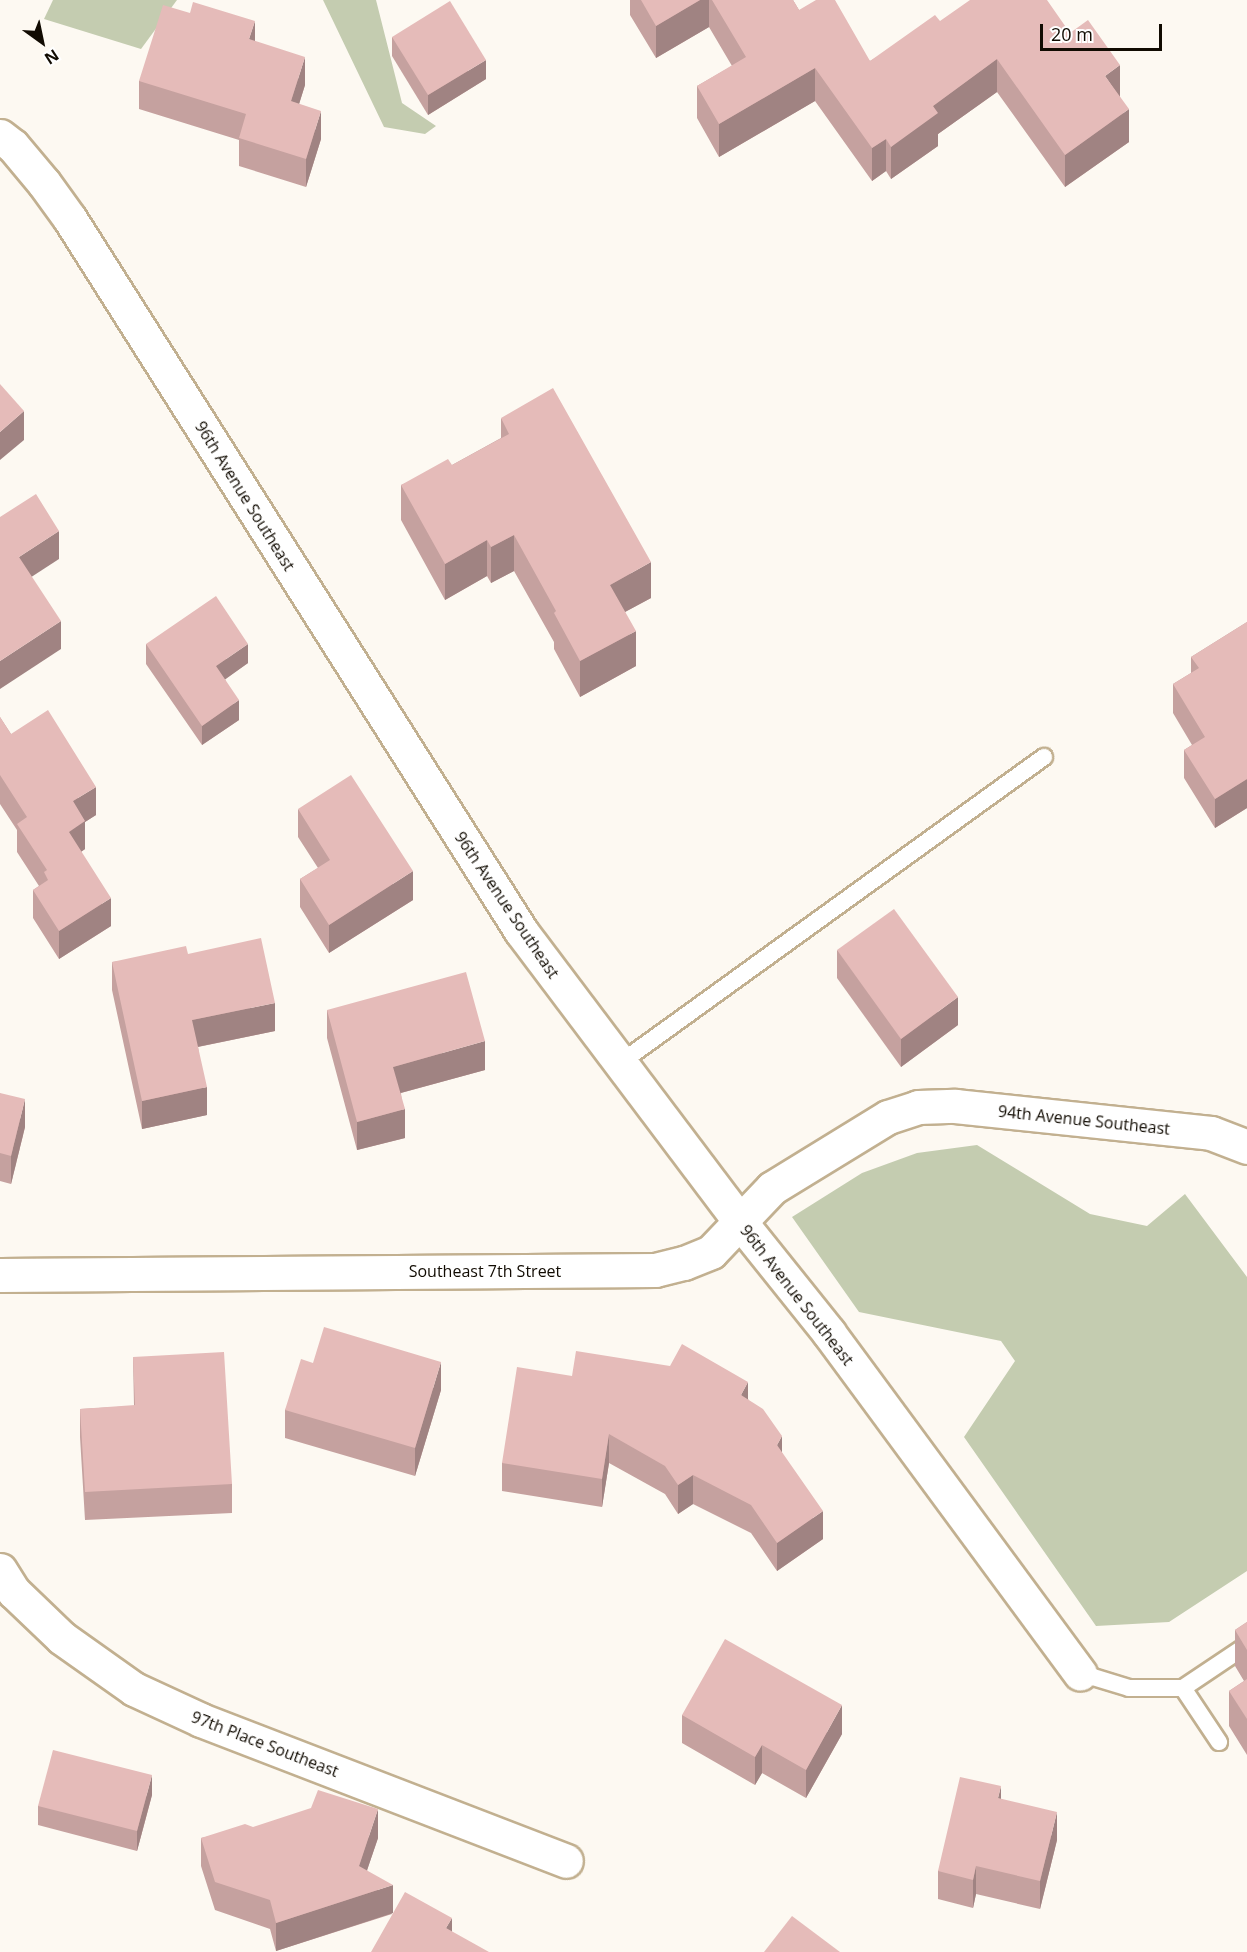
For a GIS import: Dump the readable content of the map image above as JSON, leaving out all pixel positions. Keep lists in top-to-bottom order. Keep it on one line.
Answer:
{"streets":{"street":["96th Avenue Southeast","94th Avenue Southeast","Southeast 7th Street","97th Place Southeast"]},"crossings":[["96th Avenue Southeast","Southeast 7th Street"],["94th Avenue Southeast","Southeast 7th Street"]],"scale_bar":"20 m","north":"bottom right"}
